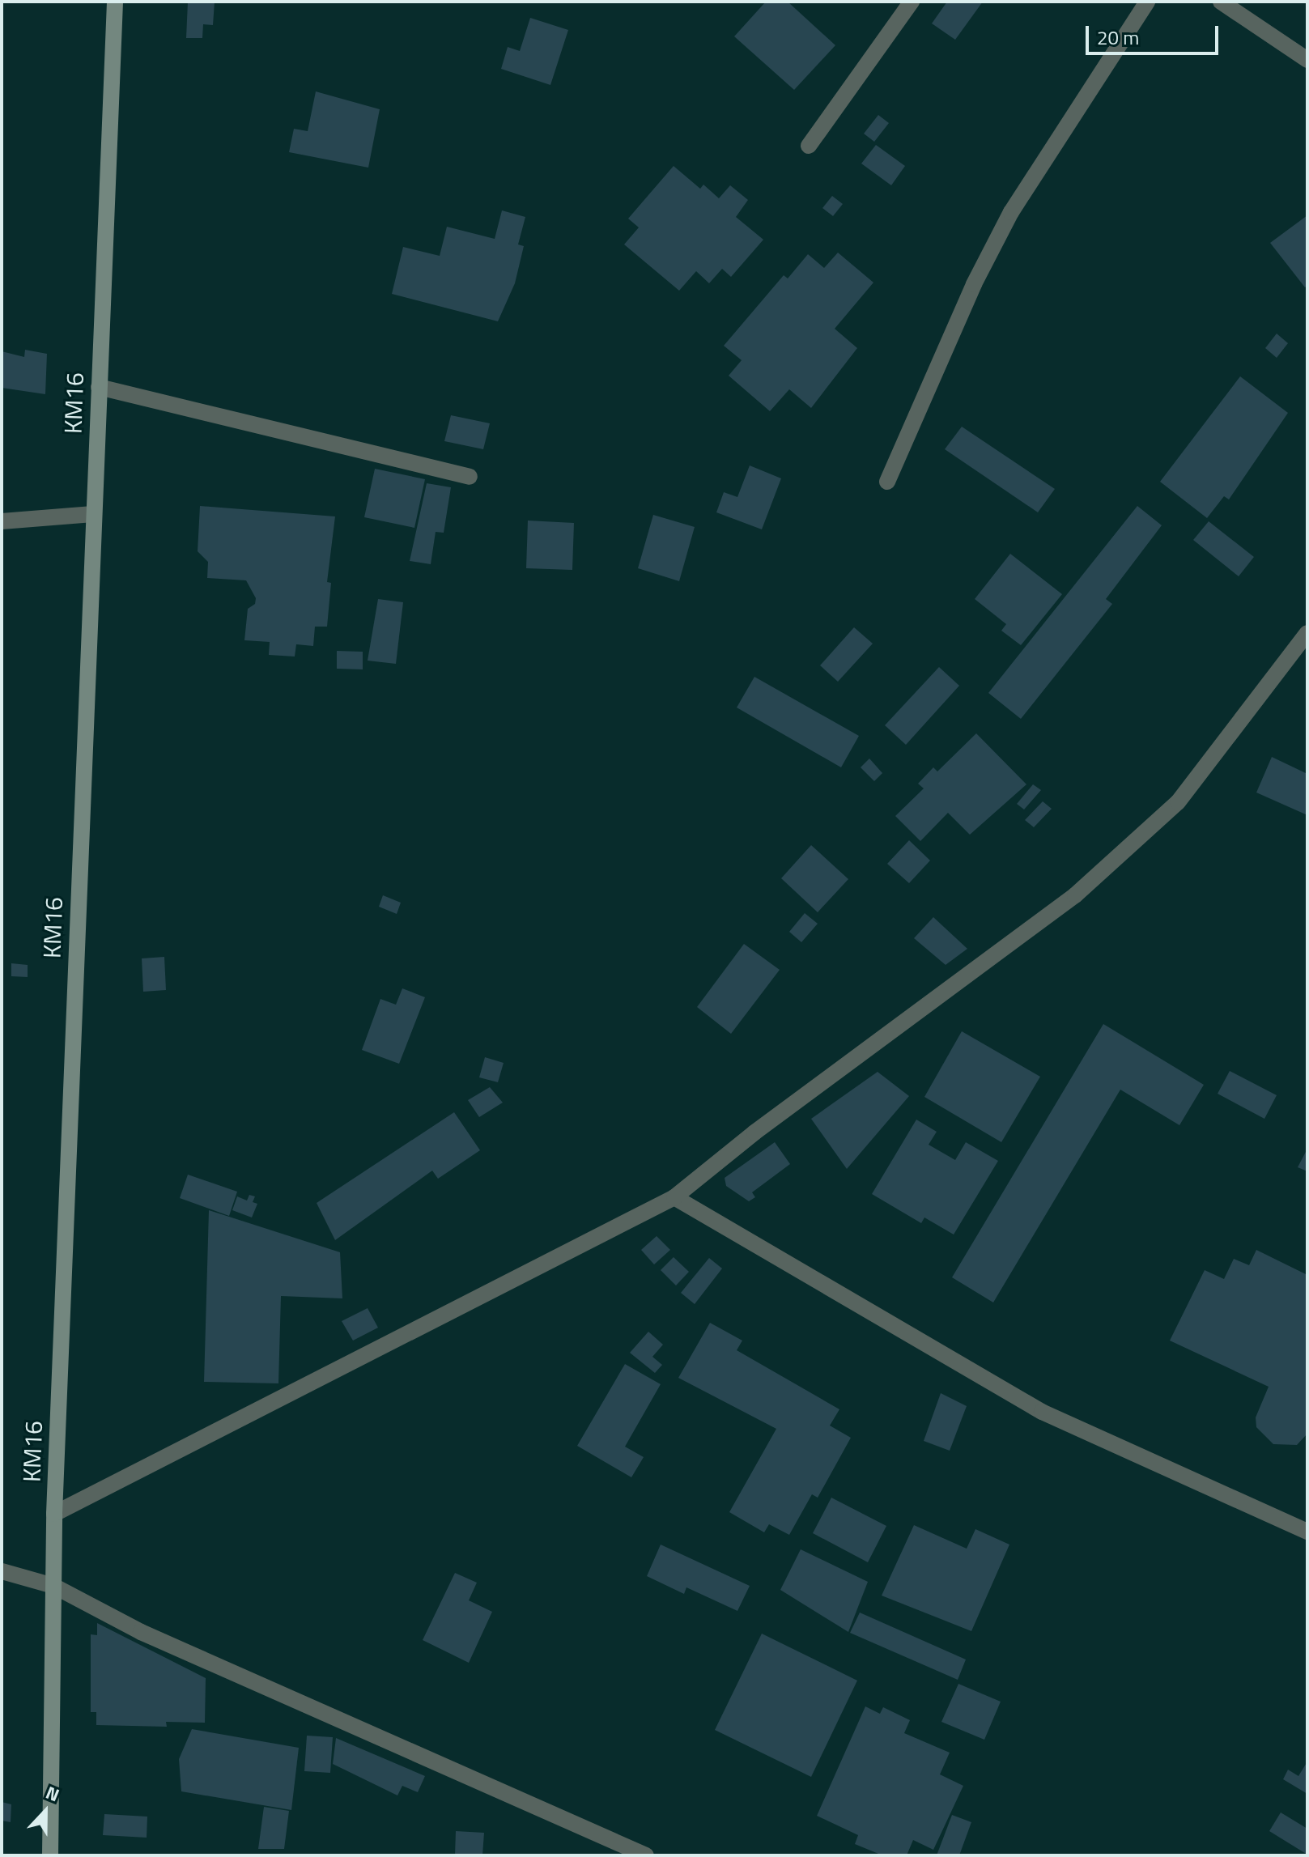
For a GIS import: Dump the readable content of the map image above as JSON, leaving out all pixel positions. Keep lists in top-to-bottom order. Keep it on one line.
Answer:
{"streets":{"street":["KM16"]},"scale_bar":"20 m","north":"top"}
